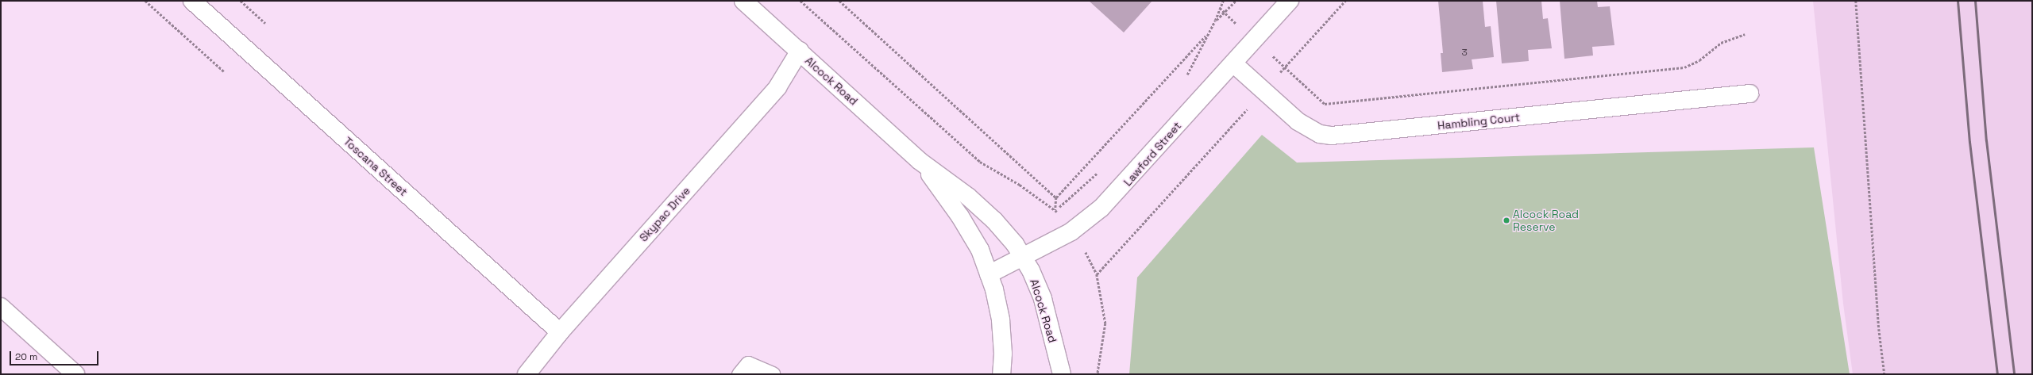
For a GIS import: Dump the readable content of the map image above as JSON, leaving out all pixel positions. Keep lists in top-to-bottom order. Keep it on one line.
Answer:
{"streets":{"street":["Alcock Road","Hambling Court","Lawford Street","Toscana Street","Skypac Drive"]},"crossings":[["Alcock Road","Lawford Street"],["Alcock Road","Skypac Drive"],["Hambling Court","Lawford Street"],["Toscana Street","Skypac Drive"]],"places":["Alcock Road Reserve"],"house_numbers":["3"],"scale_bar":"20 m"}
